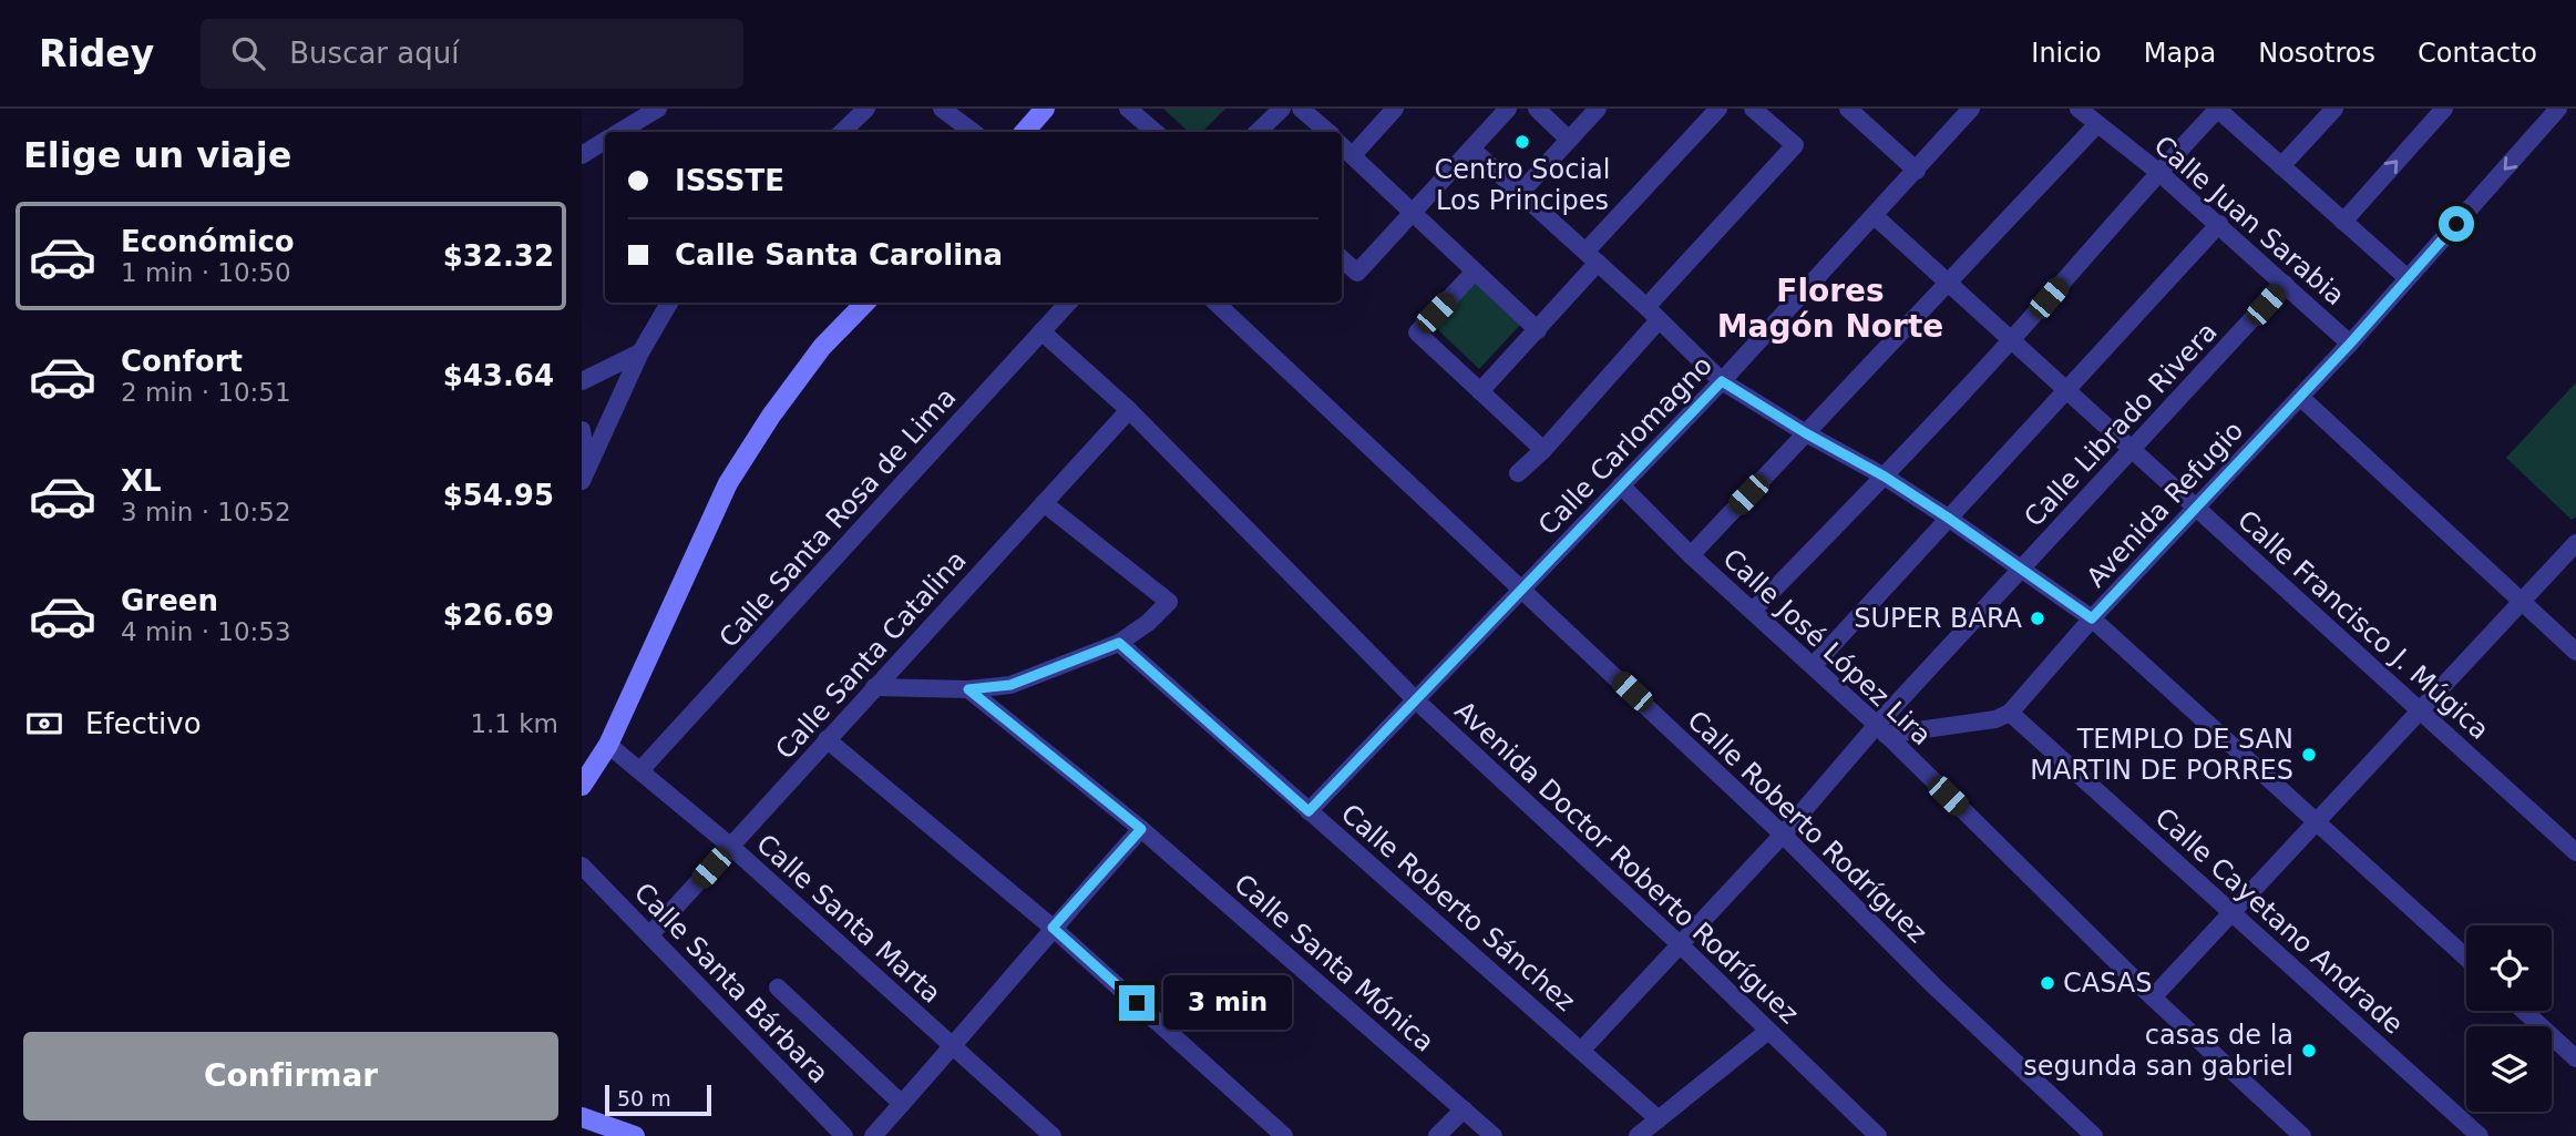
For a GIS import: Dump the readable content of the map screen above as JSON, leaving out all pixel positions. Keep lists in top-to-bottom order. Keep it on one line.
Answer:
{"streets":{"street":["Calle Juan Sarabia","Calle Librado Rivera","Calle Carlomagno","Avenida Refugio","Calle Santa Rosa de Lima","Calle Francisco J. Múgica","Calle José López Lira","Calle Santa Catalina","Calle Roberto Rodríguez","Avenida Doctor Roberto Rodríguez","Calle Roberto Sánchez","Calle Santa Marta","Calle Cayetano Andrade","Calle Santa Mónica","Calle Santa Bárbara"]},"crossings":[["Calle Juan Sarabia","Calle Librado Rivera"],["Calle Juan Sarabia","Avenida Refugio"],["Calle Librado Rivera","Calle Francisco J. Múgica"],["Calle Librado Rivera","Calle José López Lira"],["Calle Librado Rivera","Calle Roberto Rodríguez"],["Calle Librado Rivera","Avenida Doctor Roberto Rodríguez"],["Calle Librado Rivera","Calle Roberto Sánchez"],["Calle Carlomagno","Calle Francisco J. Múgica"],["Calle Carlomagno","Calle José López Lira"],["Calle Carlomagno","Calle Roberto Rodríguez"],["Calle Carlomagno","Avenida Doctor Roberto Rodríguez"],["Calle Carlomagno","Calle Roberto Sánchez"],["Avenida Refugio","Calle Francisco J. Múgica"],["Avenida Refugio","Calle Cayetano Andrade"],["Calle Santa Rosa de Lima","Avenida Doctor Roberto Rodríguez"],["Calle Santa Rosa de Lima","Calle Santa Marta"],["Calle Santa Catalina","Avenida Doctor Roberto Rodríguez"],["Calle Santa Catalina","Calle Santa Marta"],["Calle Santa Catalina","Calle Santa Bárbara"]],"districts":["Flores Magón Norte"],"places":["Centro Social Los Principes","SUPER BARA","TEMPLO DE SAN MARTIN DE PORRES","CASAS","casas de la segunda san gabriel"],"scale_bar":"50 m","page":{"header":"Ridey","search":"Buscar aquí","nav":["Inicio","Mapa","Nosotros","Contacto"],"heading":"Elige un viaje","banner":["ISSSTE","Calle Santa Carolina"],"list":[{"name":"Económico","note":"1 min · 10:50","value":"$32.32"},{"name":"Confort","note":"2 min · 10:51","value":"$43.64"},{"name":"XL","note":"3 min · 10:52","value":"$54.95"},{"name":"Green","note":"4 min · 10:53","value":"$26.69"}],"pay":["Efectivo","1.1 km"],"bubble":"3 min","buttons":"Confirmar","scale":"50 m"}}
